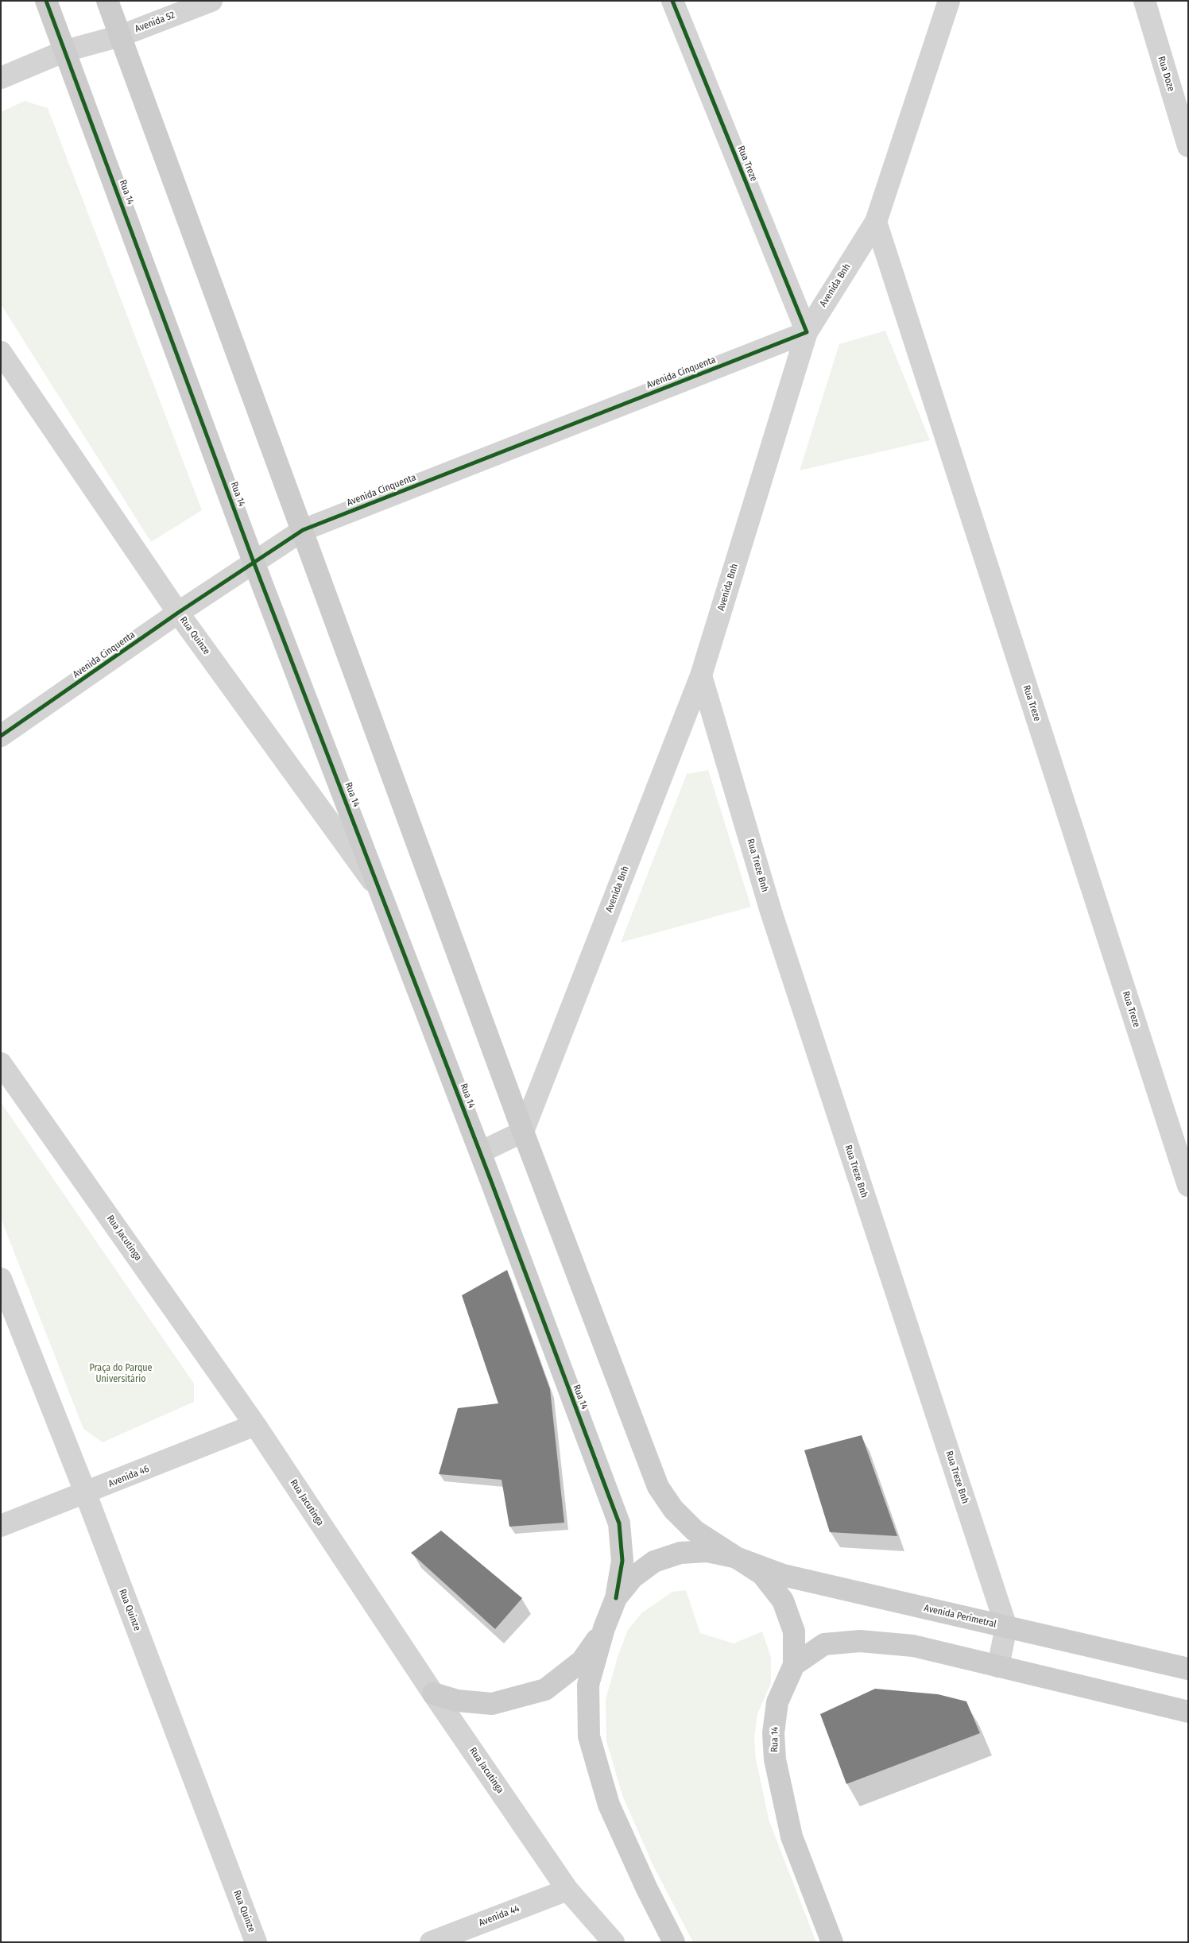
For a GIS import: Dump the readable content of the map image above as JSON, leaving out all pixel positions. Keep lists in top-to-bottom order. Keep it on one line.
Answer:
{"streets":{"street":["Avenida 52","Rua Doze","Rua Treze","Rua 14","Avenida Bnh","Avenida Cinquenta","Rua Quinze","Rua Treze Bnh","Rua Jacutinga","Avenida 46","Avenida Perimetral","Avenida 44"]},"crossings":[["Avenida 52","Rua 14"],["Rua Treze","Avenida Bnh"],["Rua Treze","Avenida Cinquenta"],["Rua 14","Avenida Bnh"],["Rua 14","Avenida Cinquenta"],["Rua 14","Rua Quinze"],["Rua 14","Avenida Perimetral"],["Avenida Bnh","Avenida Cinquenta"],["Avenida Bnh","Rua Treze Bnh"],["Avenida Cinquenta","Rua Quinze"],["Rua Quinze","Avenida 46"],["Rua Treze Bnh","Avenida Perimetral"],["Rua Jacutinga","Avenida 46"],["Rua Jacutinga","Avenida 44"]],"parks":["Praça do Parque Universitário"]}
